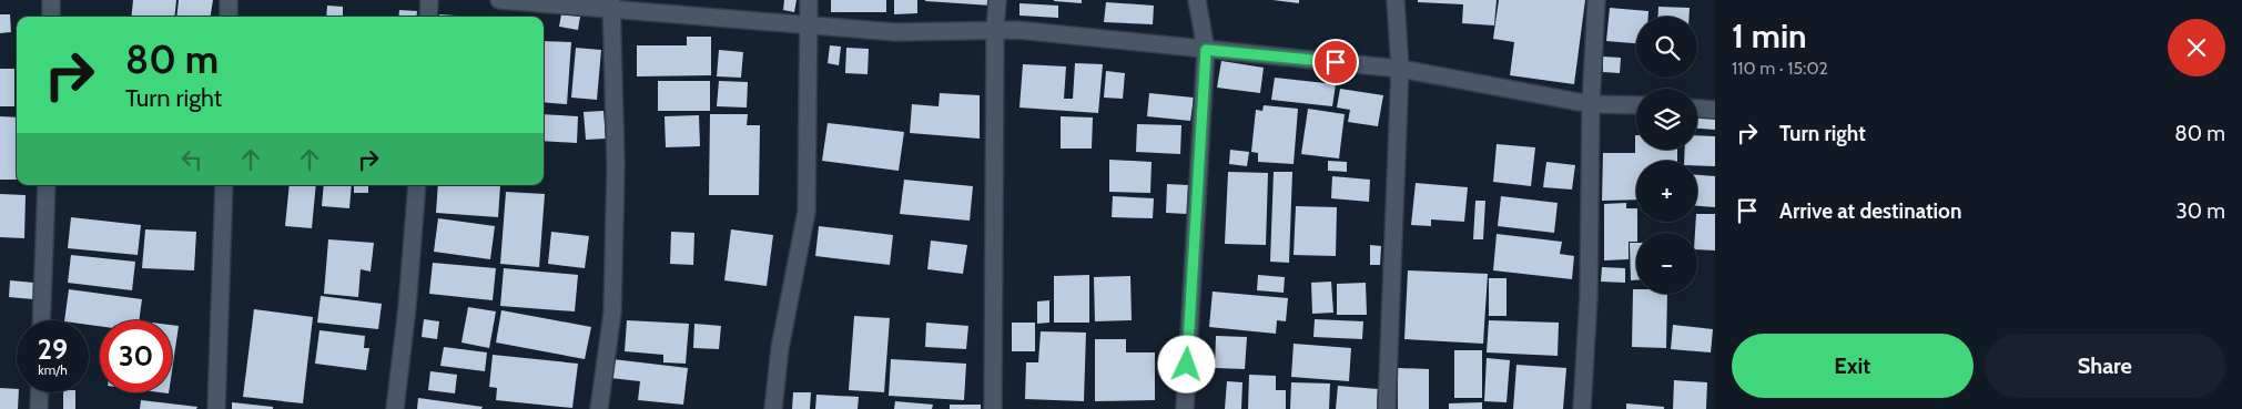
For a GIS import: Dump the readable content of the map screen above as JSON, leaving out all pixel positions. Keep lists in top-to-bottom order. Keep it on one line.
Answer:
{"page":{"heading":["1 min","110 m · 15:02"],"map_buttons":["+","−"],"turn":["80 m","Turn right"],"list":[{"name":"Turn right","value":"80 m"},{"name":"Arrive at destination","value":"30 m"}],"speed":"29 km/h","limit":"30","buttons":["Exit","Share"]}}
